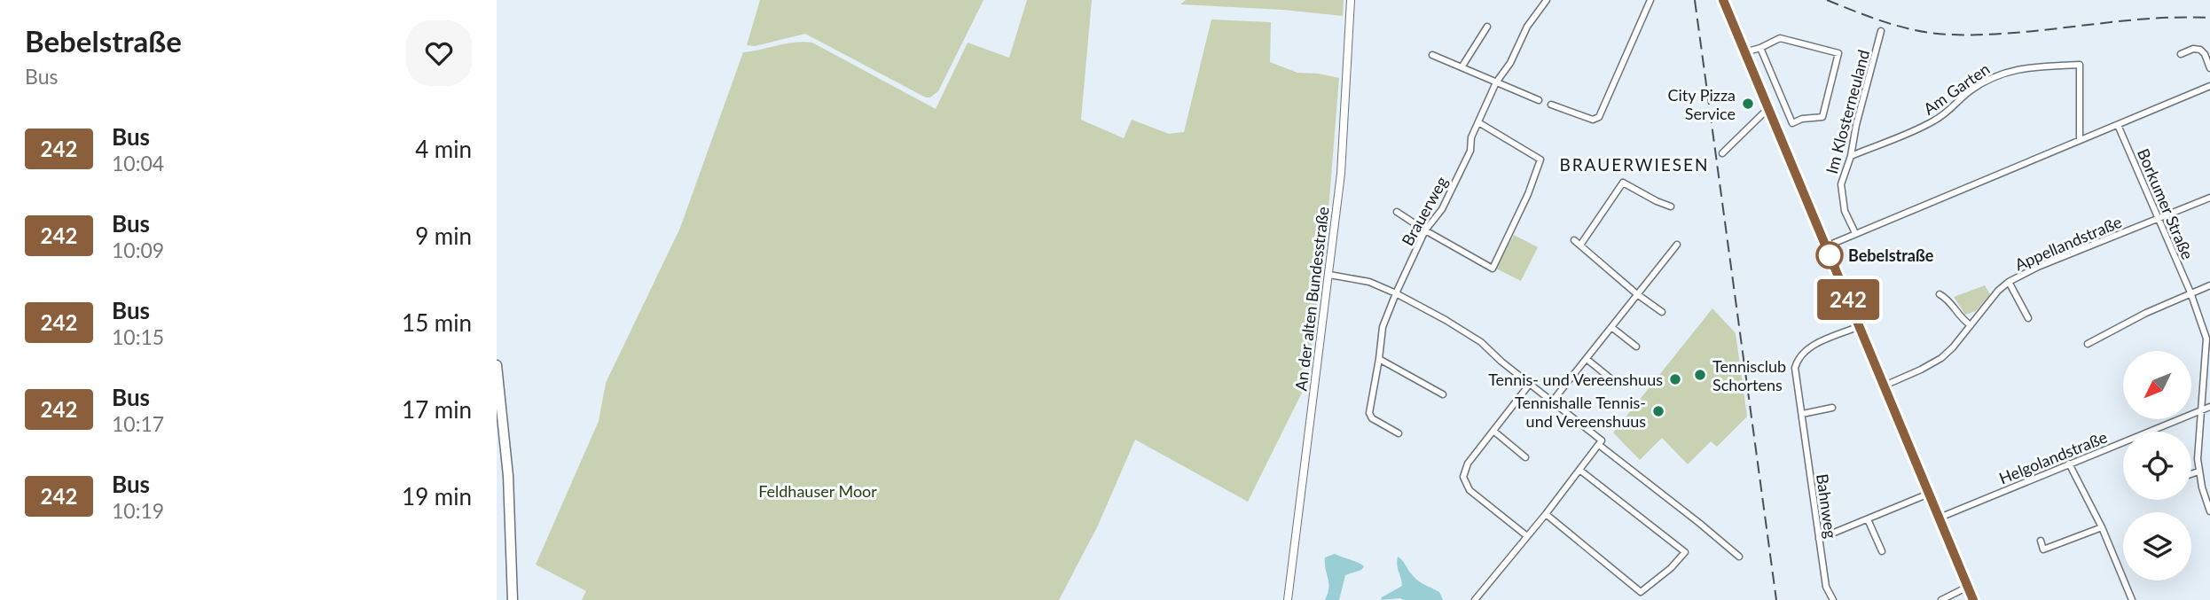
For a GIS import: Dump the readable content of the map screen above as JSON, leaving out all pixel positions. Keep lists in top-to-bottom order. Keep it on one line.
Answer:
{"streets":{"street":["Am Garten","Im Klosterneuland","Borkumer Straße","Brauerweg","Appellandstraße","An der alten Bundesstraße","Helgolandstraße","Bahnweg"]},"crossings":[["Am Garten","Im Klosterneuland"],["Borkumer Straße","Appellandstraße"],["Borkumer Straße","Helgolandstraße"]],"districts":["BRAUERWIESEN"],"parks":["Feldhauser Moor"],"places":["City Pizza Service","Bebelstraße","Tennisclub Schortens","Tennis- und Vereenshuus","Tennishalle Tennis- und Vereenshuus"],"lines":["bus line 242"],"north":"bottom left","page":{"heading":["Bebelstraße","Bus"],"on_map":"242","list":[{"mark":"242","name":"Bus","note":"10:04","value":"4 min"},{"mark":"242","name":"Bus","note":"10:09","value":"9 min"},{"mark":"242","name":"Bus","note":"10:15","value":"15 min"},{"mark":"242","name":"Bus","note":"10:17","value":"17 min"},{"mark":"242","name":"Bus","note":"10:19","value":"19 min"}]}}
